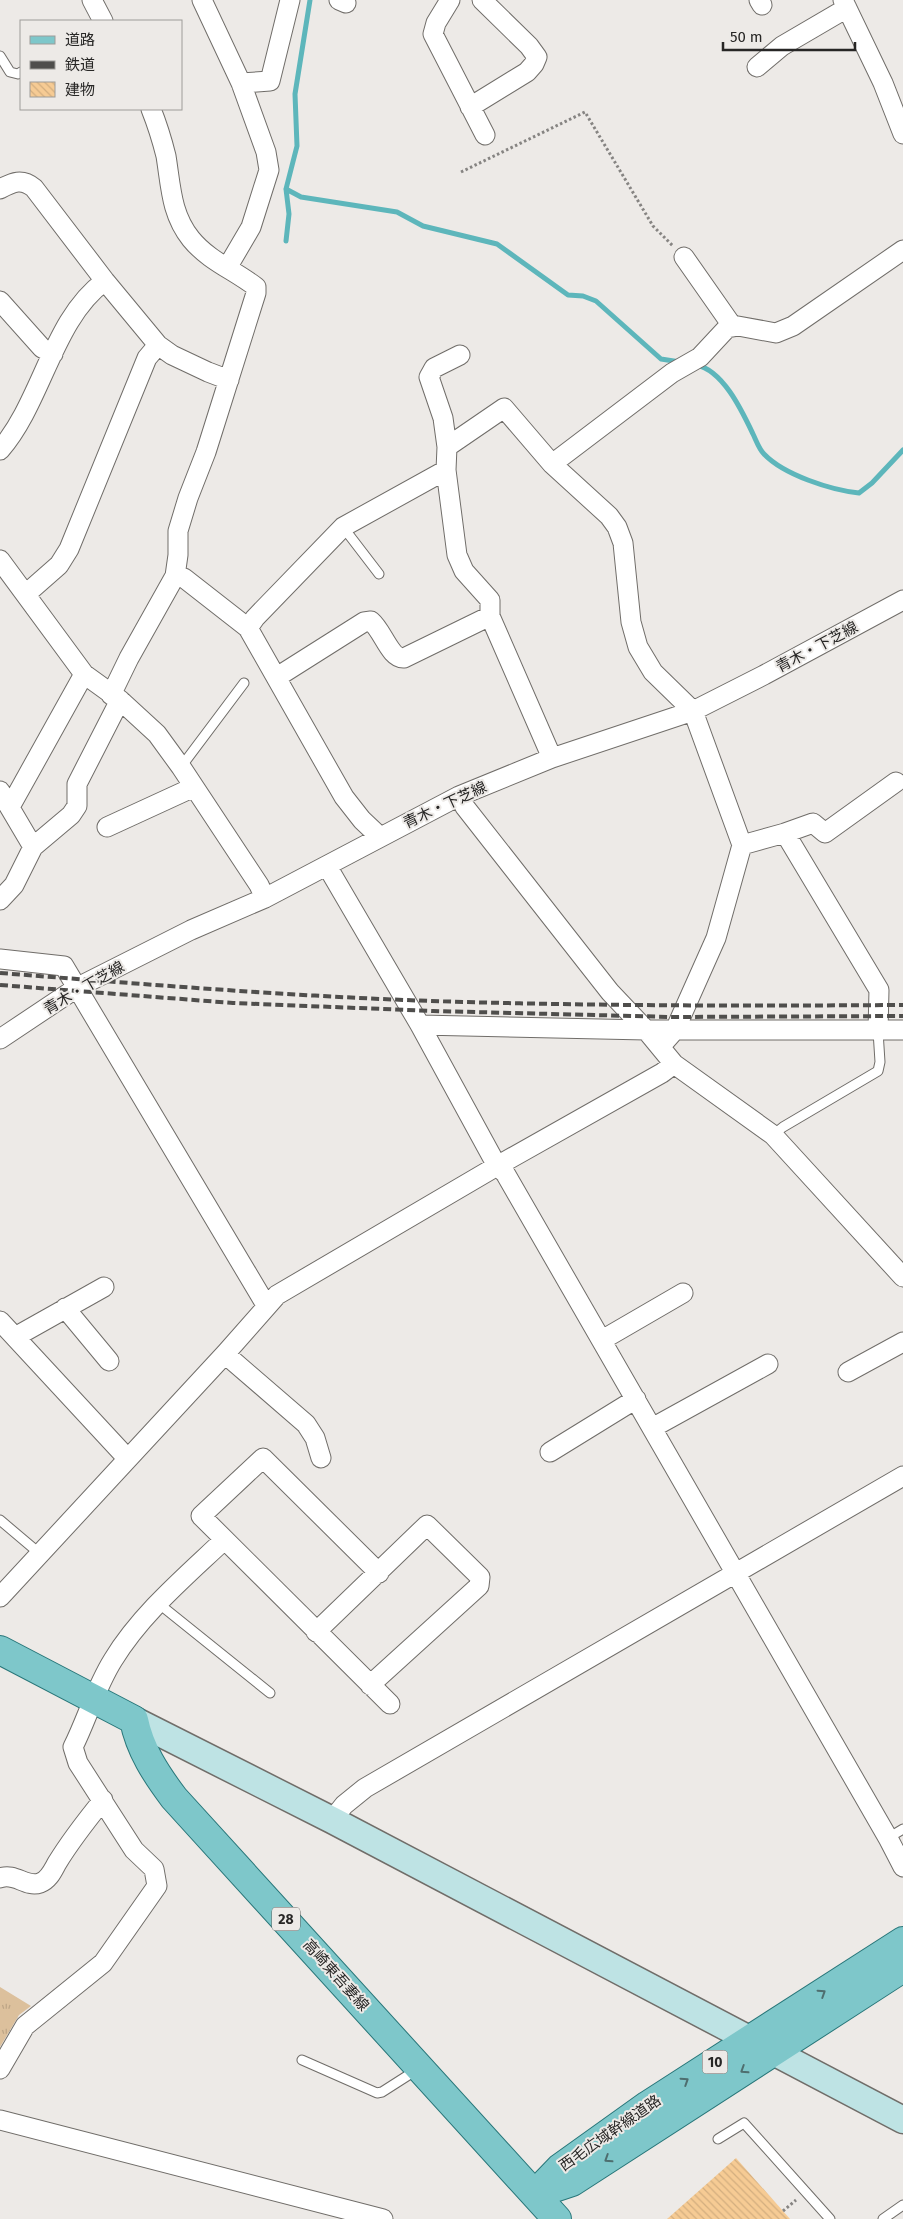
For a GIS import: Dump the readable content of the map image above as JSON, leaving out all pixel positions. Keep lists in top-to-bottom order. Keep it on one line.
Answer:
{"streets":{"main road":["28","高崎東吾妻線","10","西毛広域幹線道路"],"street":["青木・下芝線"]},"crossings":[["高崎東吾妻線","西毛広域幹線道路"]],"legend":["道路","鉄道","建物"],"scale_bar":"50 m"}
